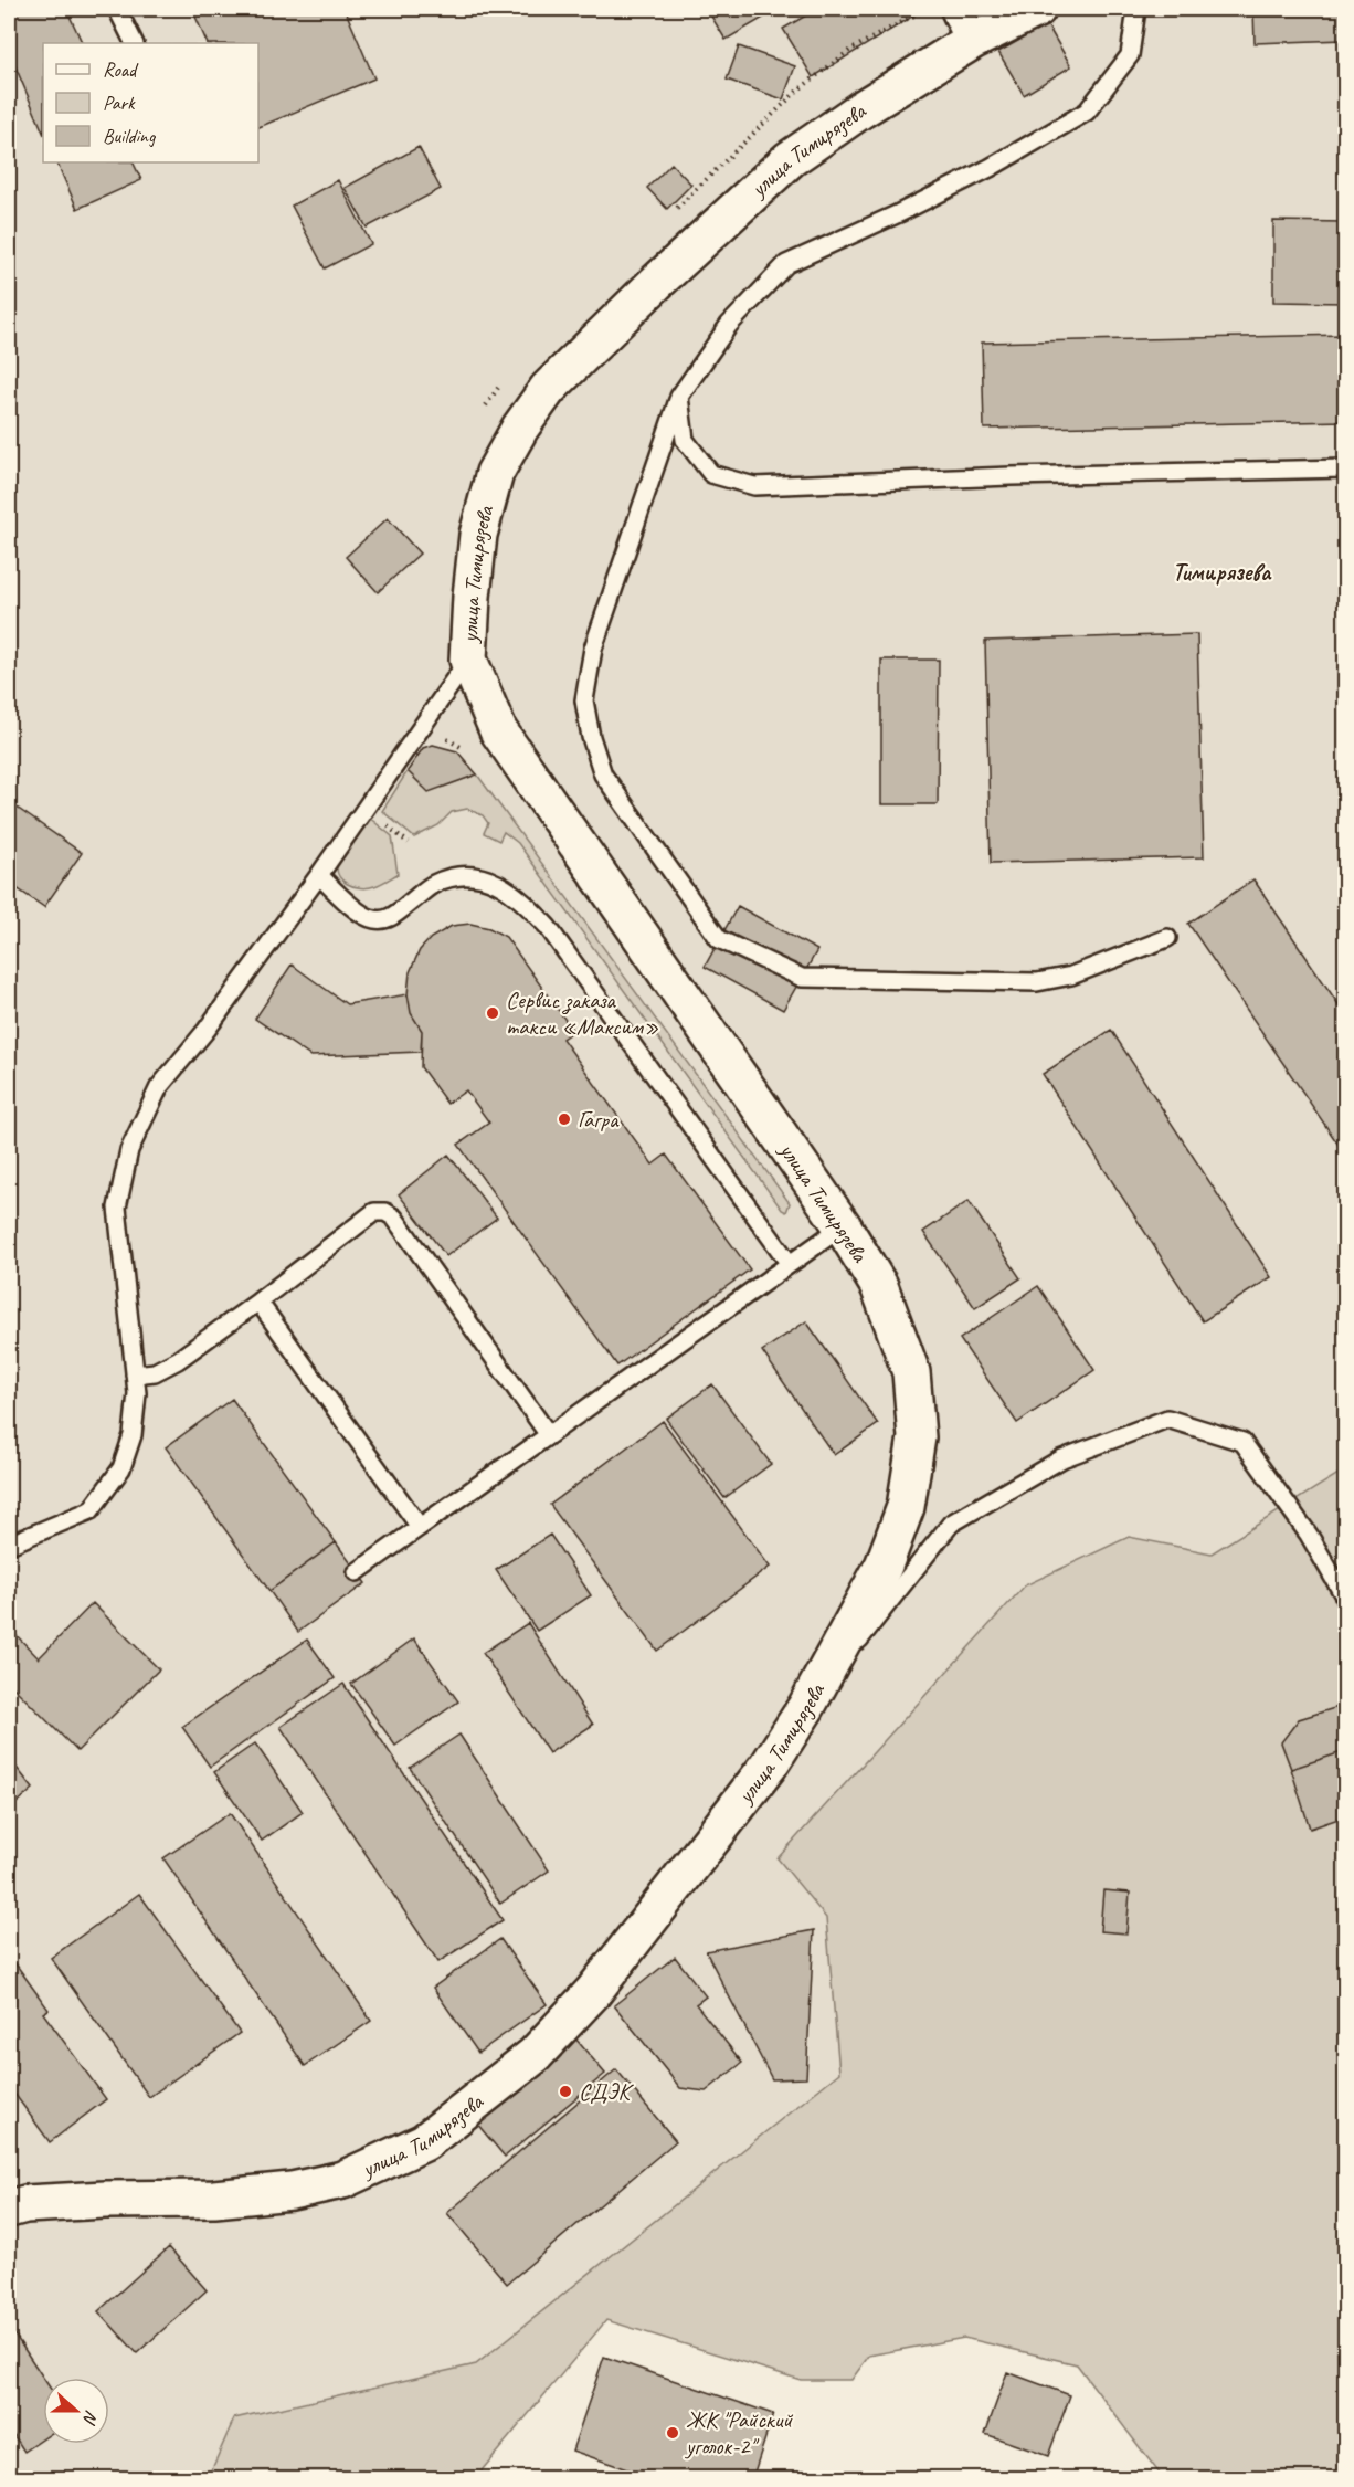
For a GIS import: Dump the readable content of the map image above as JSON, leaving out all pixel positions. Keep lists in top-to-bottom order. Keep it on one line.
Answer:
{"streets":{"street":["улица Тимирязева"]},"districts":["Тимирязева"],"places":["Сервис заказа такси «Максим»","Гагра","СДЭК","ЖК \"Райский уголок-2\""],"legend":["Road","Park","Building"],"north":"right"}
